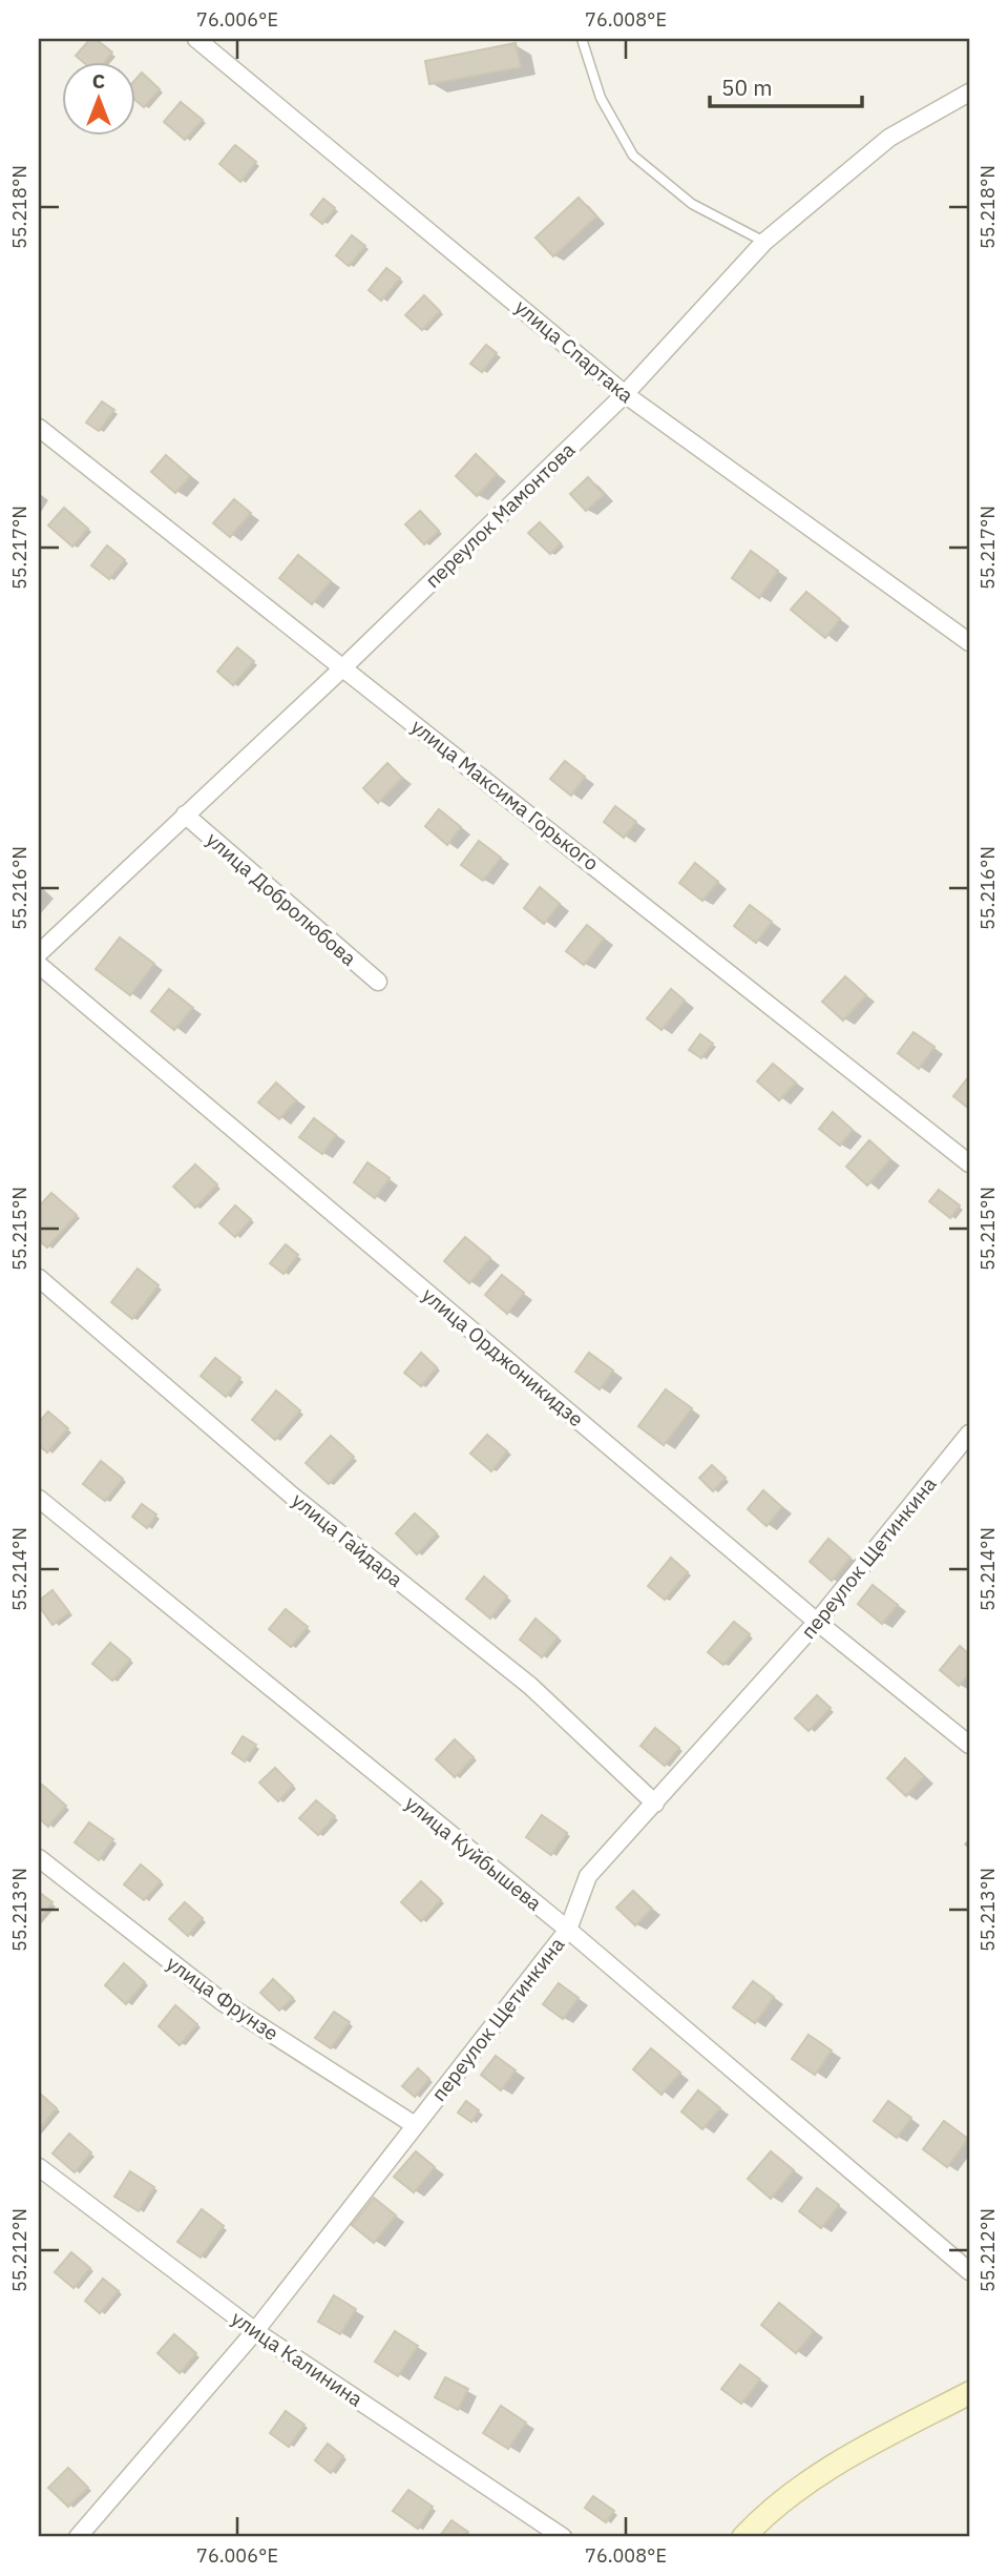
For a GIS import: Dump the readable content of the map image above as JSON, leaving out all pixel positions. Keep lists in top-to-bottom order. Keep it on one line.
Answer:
{"streets":{"street":["улица Спартака","переулок Мамонтова","улица Максима Горького","улица Добролюбова","улица Орджоникидзе","улица Гайдара","переулок Щетинкина","улица Куйбышева","улица Фрунзе","улица Калинина"]},"crossings":[["улица Спартака","переулок Мамонтова"],["переулок Мамонтова","улица Максима Горького"],["переулок Мамонтова","улица Добролюбова"],["улица Орджоникидзе","переулок Щетинкина"],["улица Гайдара","переулок Щетинкина"],["переулок Щетинкина","улица Куйбышева"],["переулок Щетинкина","улица Фрунзе"],["переулок Щетинкина","улица Калинина"]],"scale_bar":"50 m","north":"top","coordinates":["76.006°E","76.008°E","55.218°N","55.217°N","55.216°N","55.215°N","55.214°N","55.213°N","55.212°N"]}
